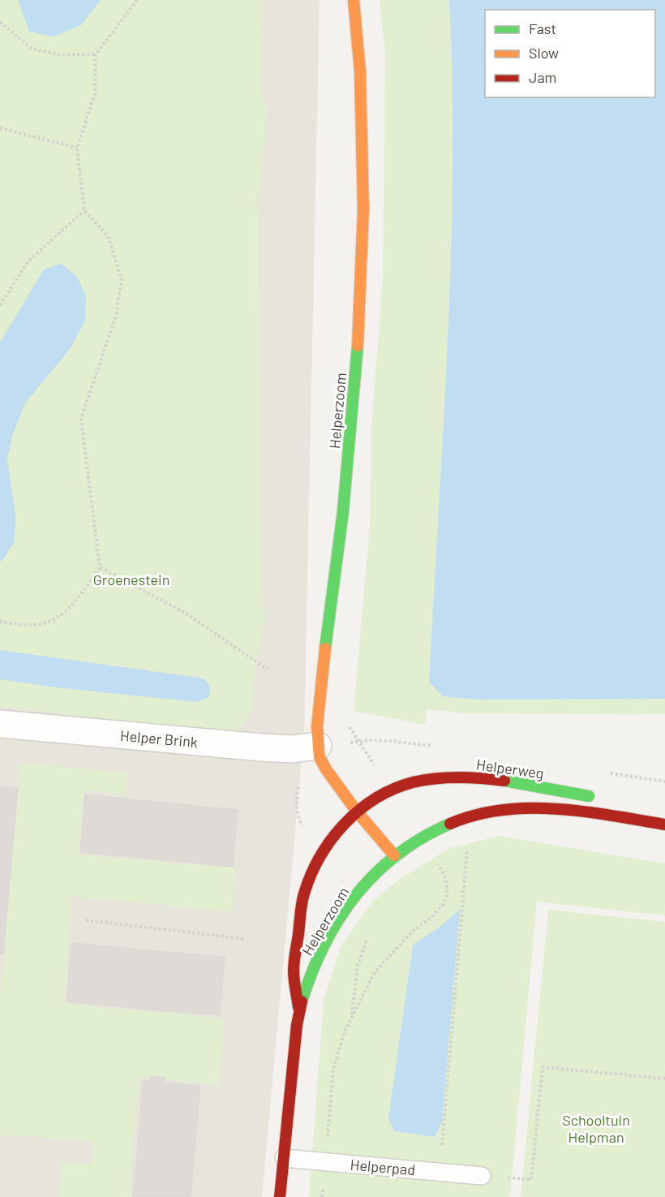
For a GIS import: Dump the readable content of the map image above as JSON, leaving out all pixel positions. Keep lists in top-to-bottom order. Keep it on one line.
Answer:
{"streets":{"street":["Helperzoom","Helper Brink","Helperweg"],"lane":["Helperpad"]},"crossings":[["Helperzoom","Helper Brink"],["Helperzoom","Helperweg"],["Helperzoom","Helperpad"]],"parks":["Groenestein","Schooltuin Helpman"],"legend":["Fast","Slow","Jam"]}
